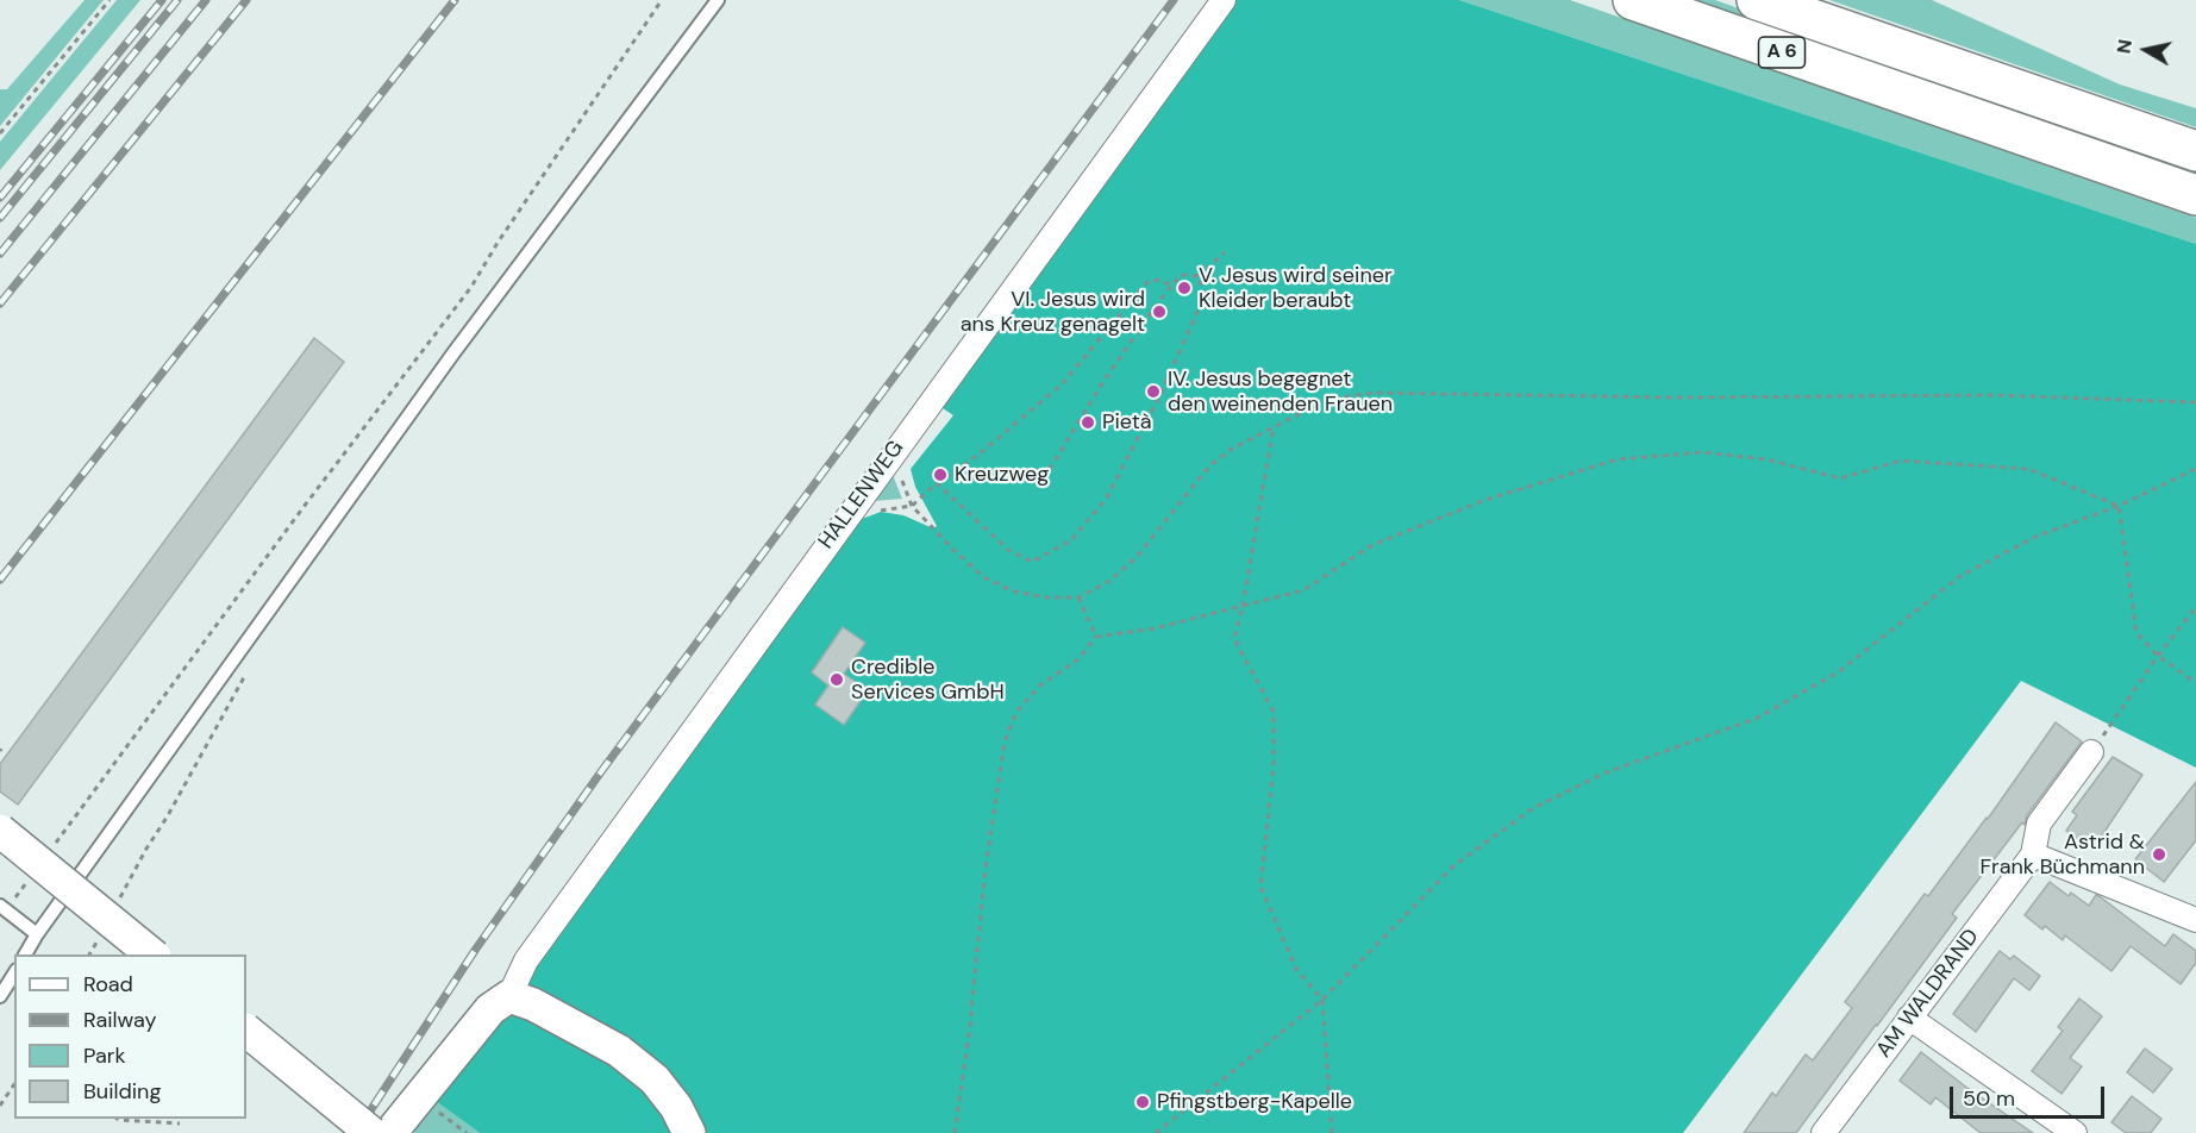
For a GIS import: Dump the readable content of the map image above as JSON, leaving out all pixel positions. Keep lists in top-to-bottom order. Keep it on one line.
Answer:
{"streets":{"highway":["A 6"],"street":["HALLENWEG","AM WALDRAND"]},"places":["V. Jesus wird seiner Kleider beraubt","VI. Jesus wird ans Kreuz genagelt","IV. Jesus begegnet den weinenden Frauen","Pietà","Kreuzweg","Credible Services GmbH","Astrid & Frank Büchmann","Pfingstberg-Kapelle"],"legend":["Road","Railway","Park","Building"],"scale_bar":"50 m","north":"left"}
